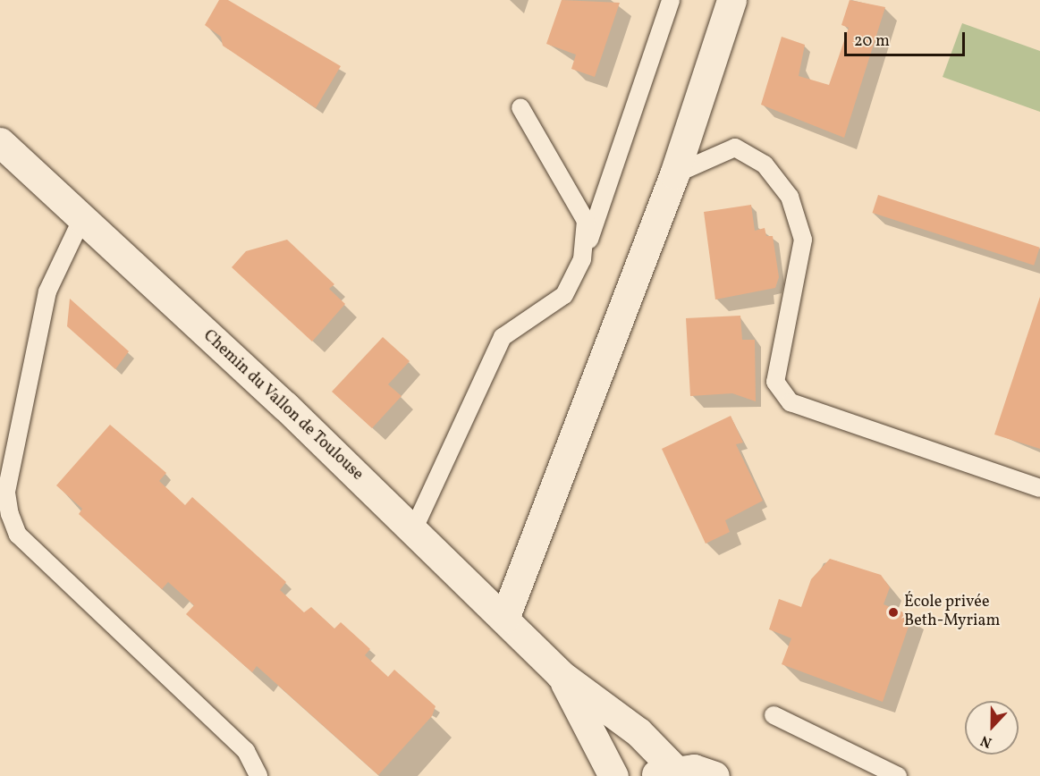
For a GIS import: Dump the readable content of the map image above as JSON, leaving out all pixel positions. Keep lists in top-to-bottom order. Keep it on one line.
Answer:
{"streets":{"street":["Chemin du Vallon de Toulouse"]},"places":["École privée Beth-Myriam"],"scale_bar":"20 m","north":"bottom"}
